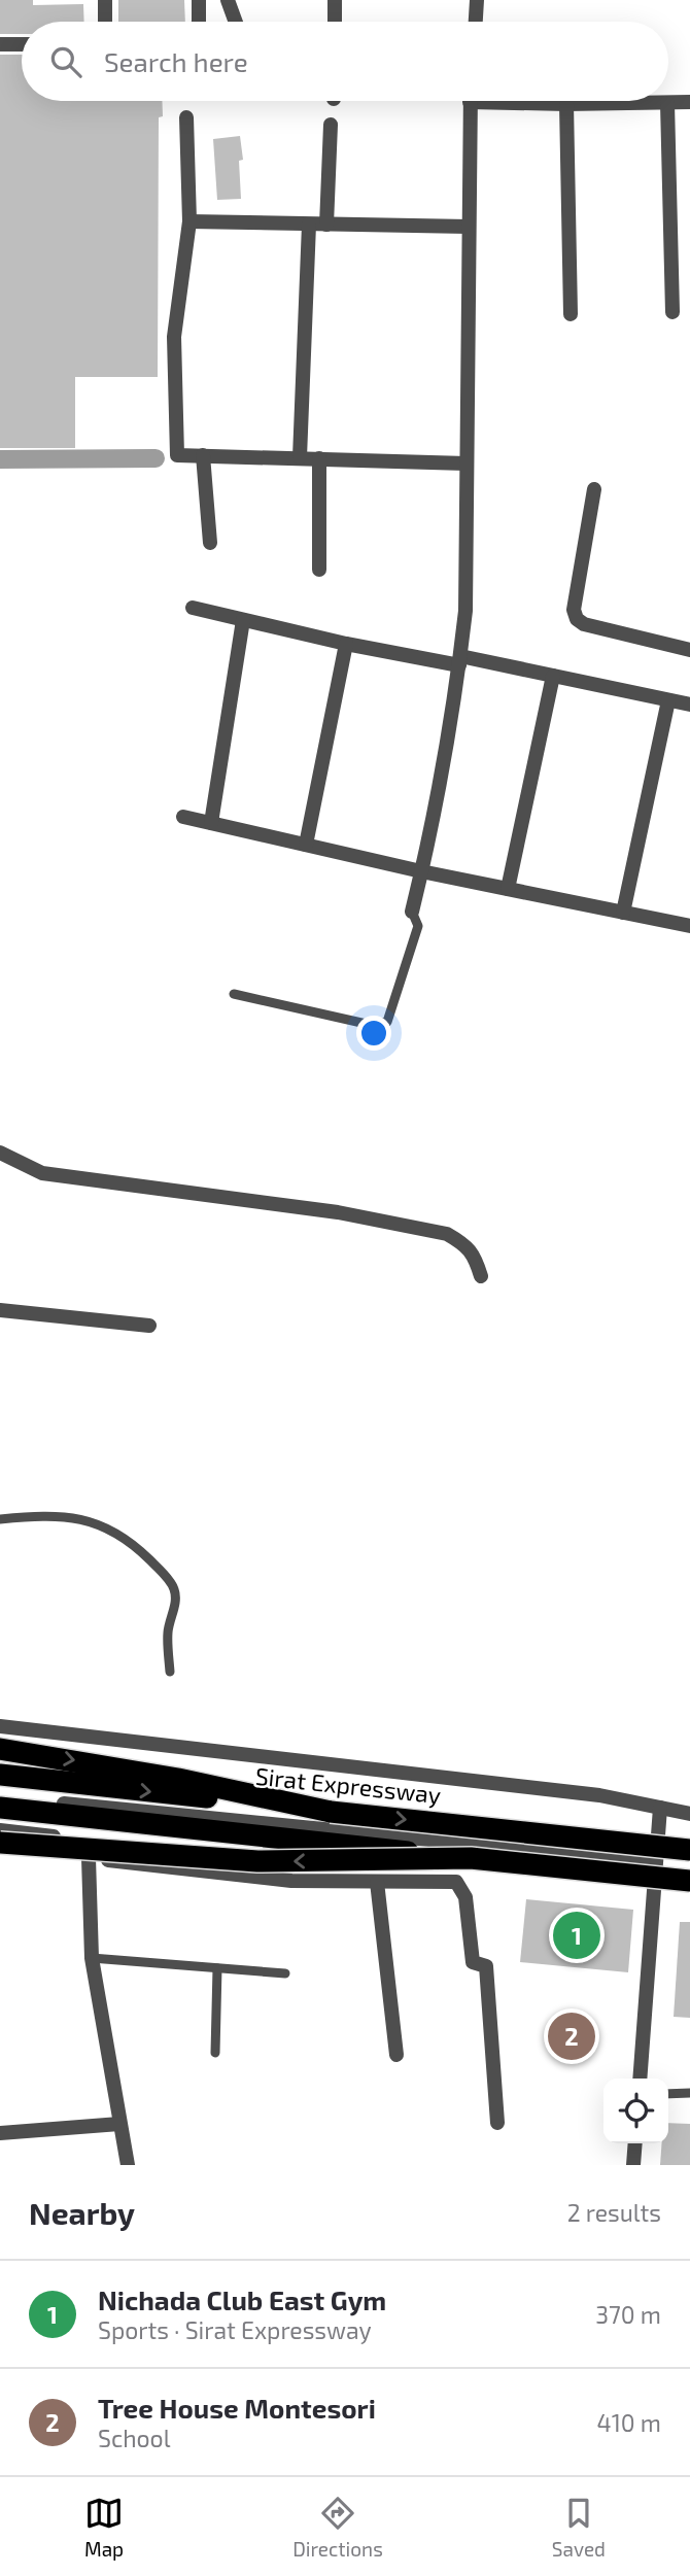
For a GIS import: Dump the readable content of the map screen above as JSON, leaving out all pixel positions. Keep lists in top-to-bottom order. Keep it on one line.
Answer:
{"streets":{"highway":["Sirat Expressway"]},"page":{"search":"Search here","pins":["1","2"],"heading":["Nearby","2 results"],"list":[{"mark":"1","name":"Nichada Club East Gym","note":"Sports · Sirat Expressway","value":"370 m"},{"mark":"2","name":"Tree House Montesori","note":"School","value":"410 m"}],"nav":["Map","Directions","Saved"]}}
